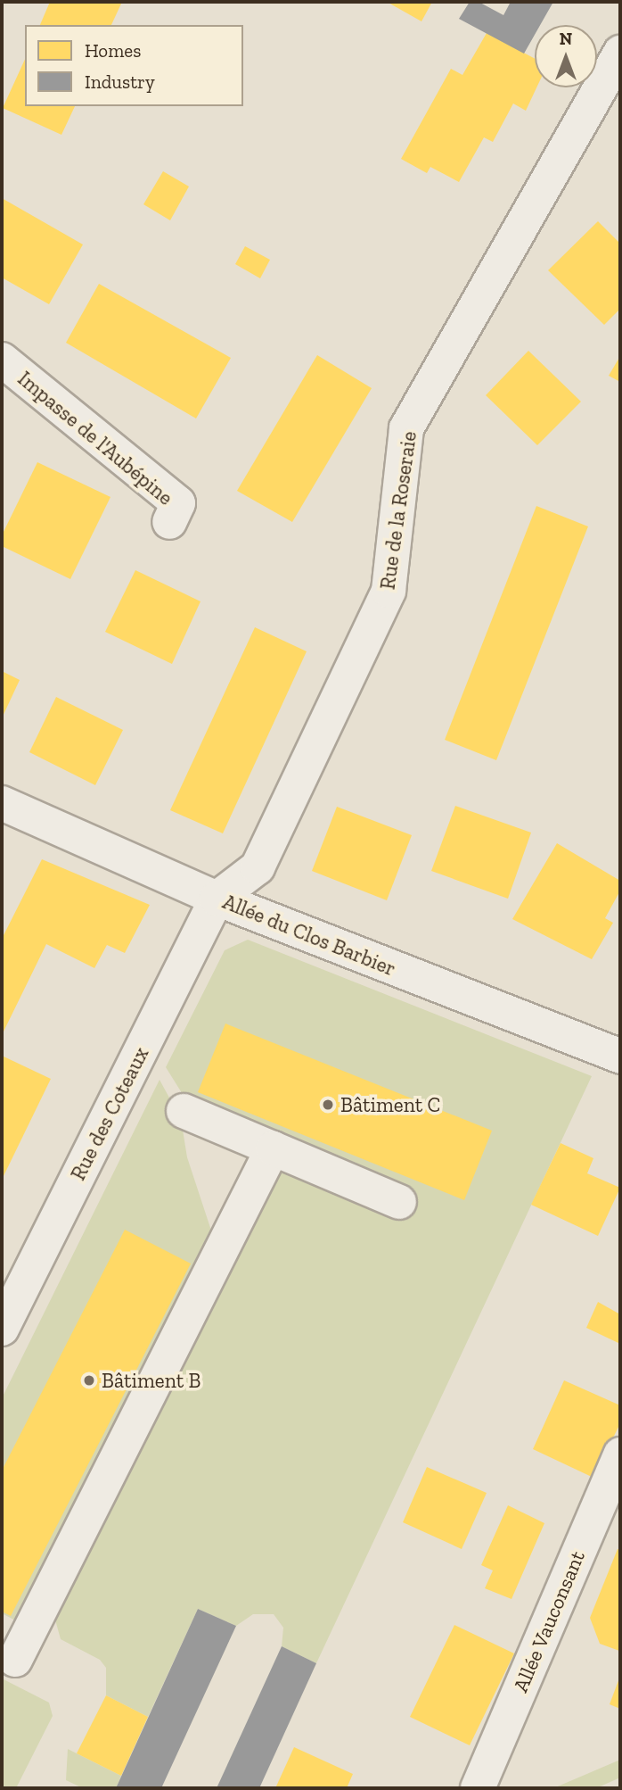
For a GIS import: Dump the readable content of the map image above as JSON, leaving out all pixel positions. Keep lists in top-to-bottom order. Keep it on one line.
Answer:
{"streets":{"street":["Impasse de l'Aubépine","Rue de la Roseraie","Allée du Clos Barbier","Rue des Coteaux","Allée Vauconsant"]},"crossings":[["Rue de la Roseraie","Allée du Clos Barbier"],["Rue de la Roseraie","Rue des Coteaux"],["Allée du Clos Barbier","Rue des Coteaux"]],"places":["Bâtiment C","Bâtiment B"],"legend":["Homes","Industry"],"north":"top"}
